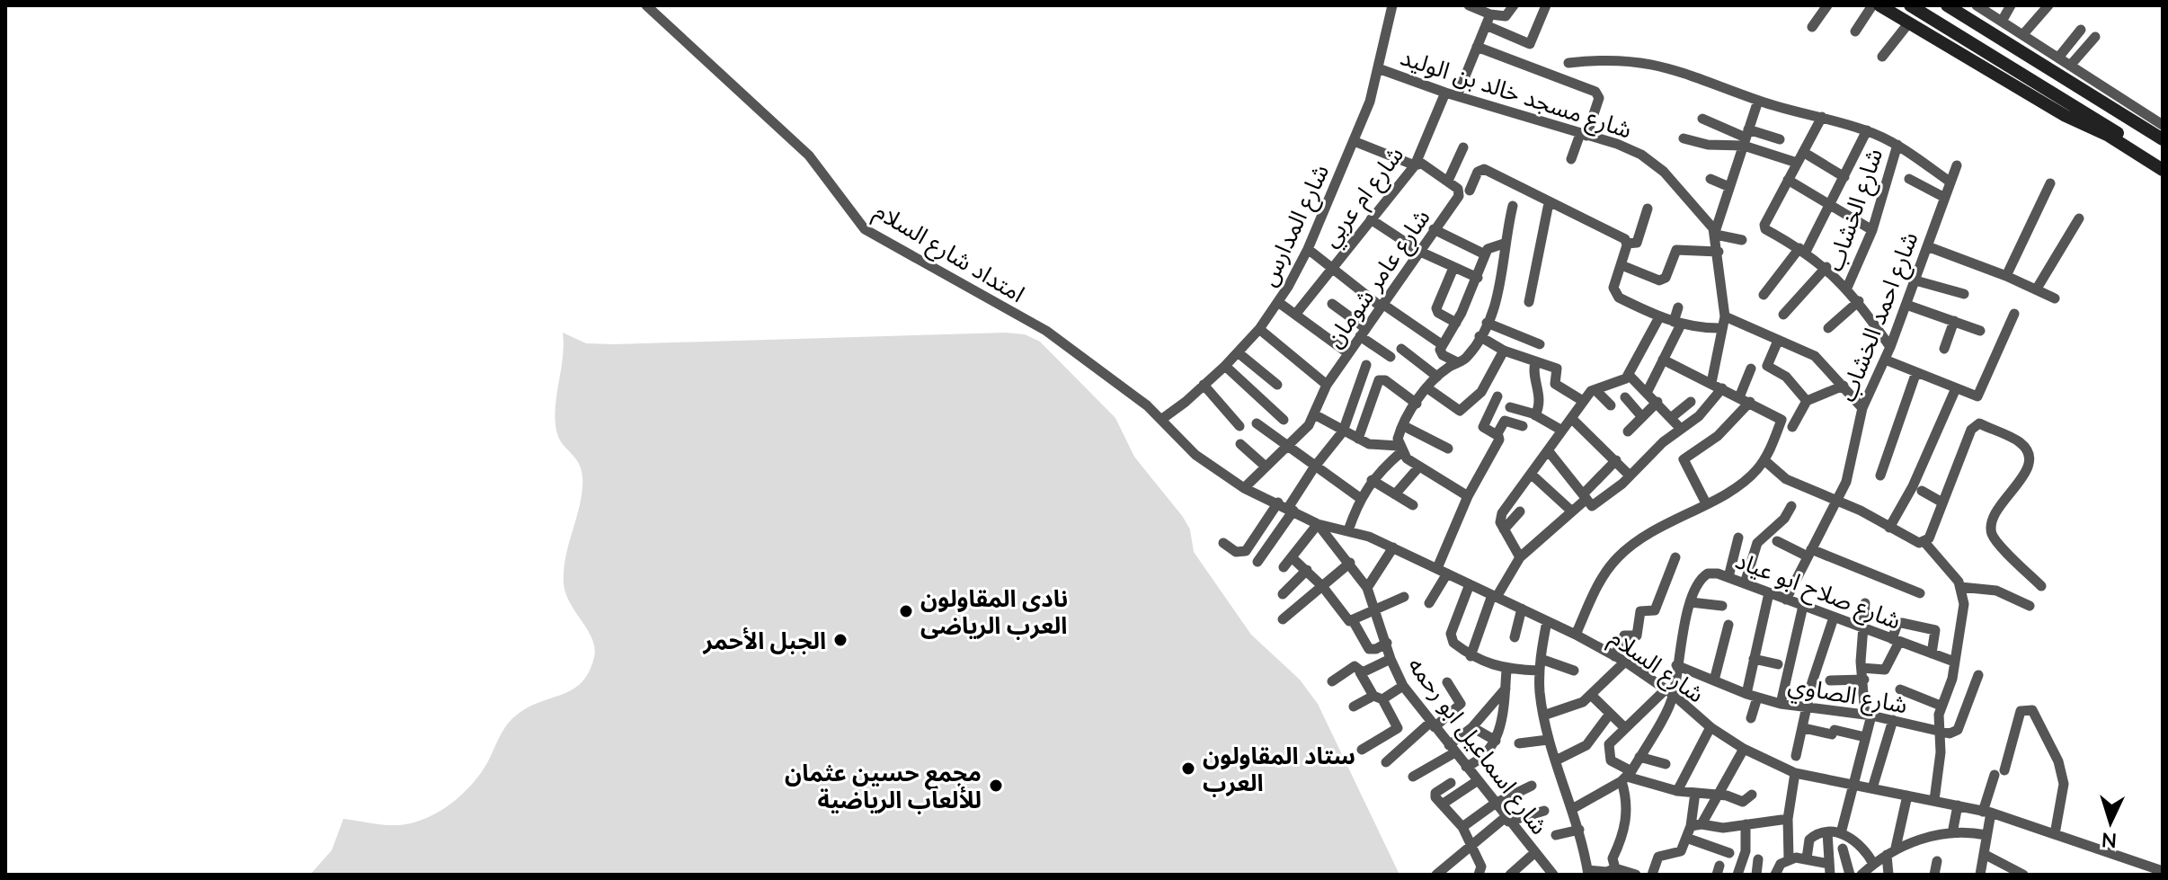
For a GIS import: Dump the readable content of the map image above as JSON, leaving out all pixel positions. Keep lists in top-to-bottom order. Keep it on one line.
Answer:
{"streets":{"street":["شارع مسجد خالد بن الوليد","شارع ام عربي","شارع الخشاب","شارع المدارس","امتداد شارع السلام","شارع عامر شومان","شارع احمد الخشاب","شارع صلاح ابو عياد","شارع السلام","شارع الصاوي","شارع اسماعيل ابو رحمه"]},"crossings":[["شارع مسجد خالد بن الوليد","شارع ام عربي"],["شارع مسجد خالد بن الوليد","شارع المدارس"],["شارع المدارس","امتداد شارع السلام"],["شارع المدارس","شارع السلام"],["امتداد شارع السلام","شارع السلام"],["شارع احمد الخشاب","شارع صلاح ابو عياد"],["شارع صلاح ابو عياد","شارع السلام"],["شارع صلاح ابو عياد","شارع الصاوي"],["شارع السلام","شارع اسماعيل ابو رحمه"]],"places":["نادى المقاولون العرب الرياضى","الجبل الأحمر","ستاد المقاولون العرب","مجمع حسين عثمان للألعاب الرياضية"],"north":"bottom"}
